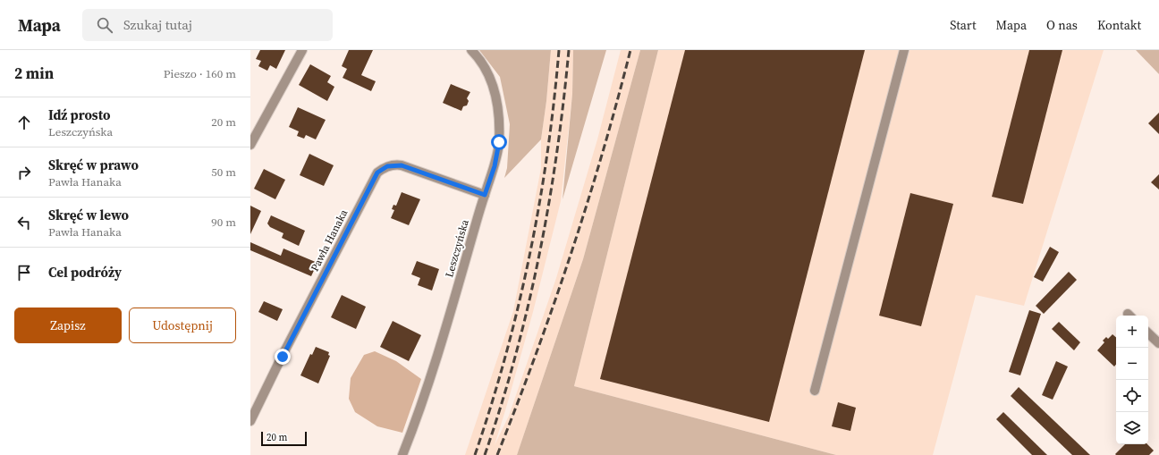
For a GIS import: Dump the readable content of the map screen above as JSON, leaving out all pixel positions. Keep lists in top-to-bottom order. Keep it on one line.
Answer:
{"streets":{"street":["Pawła Hanaka","Leszczyńska"]},"crossings":[["Pawła Hanaka","Leszczyńska"]],"scale_bar":"20 m","page":{"header":"Mapa","search":"Szukaj tutaj","nav":["Start","Mapa","O nas","Kontakt"],"heading":["2 min","Pieszo · 160 m"],"list":[["Idź prosto","Leszczyńska","20 m"],["Skręć w prawo","Pawła Hanaka","50 m"],["Skręć w lewo","Pawła Hanaka","90 m"],"Cel podróży"],"buttons":["Zapisz","Udostępnij"],"map_buttons":["+","−"],"scale":"20 m"}}
